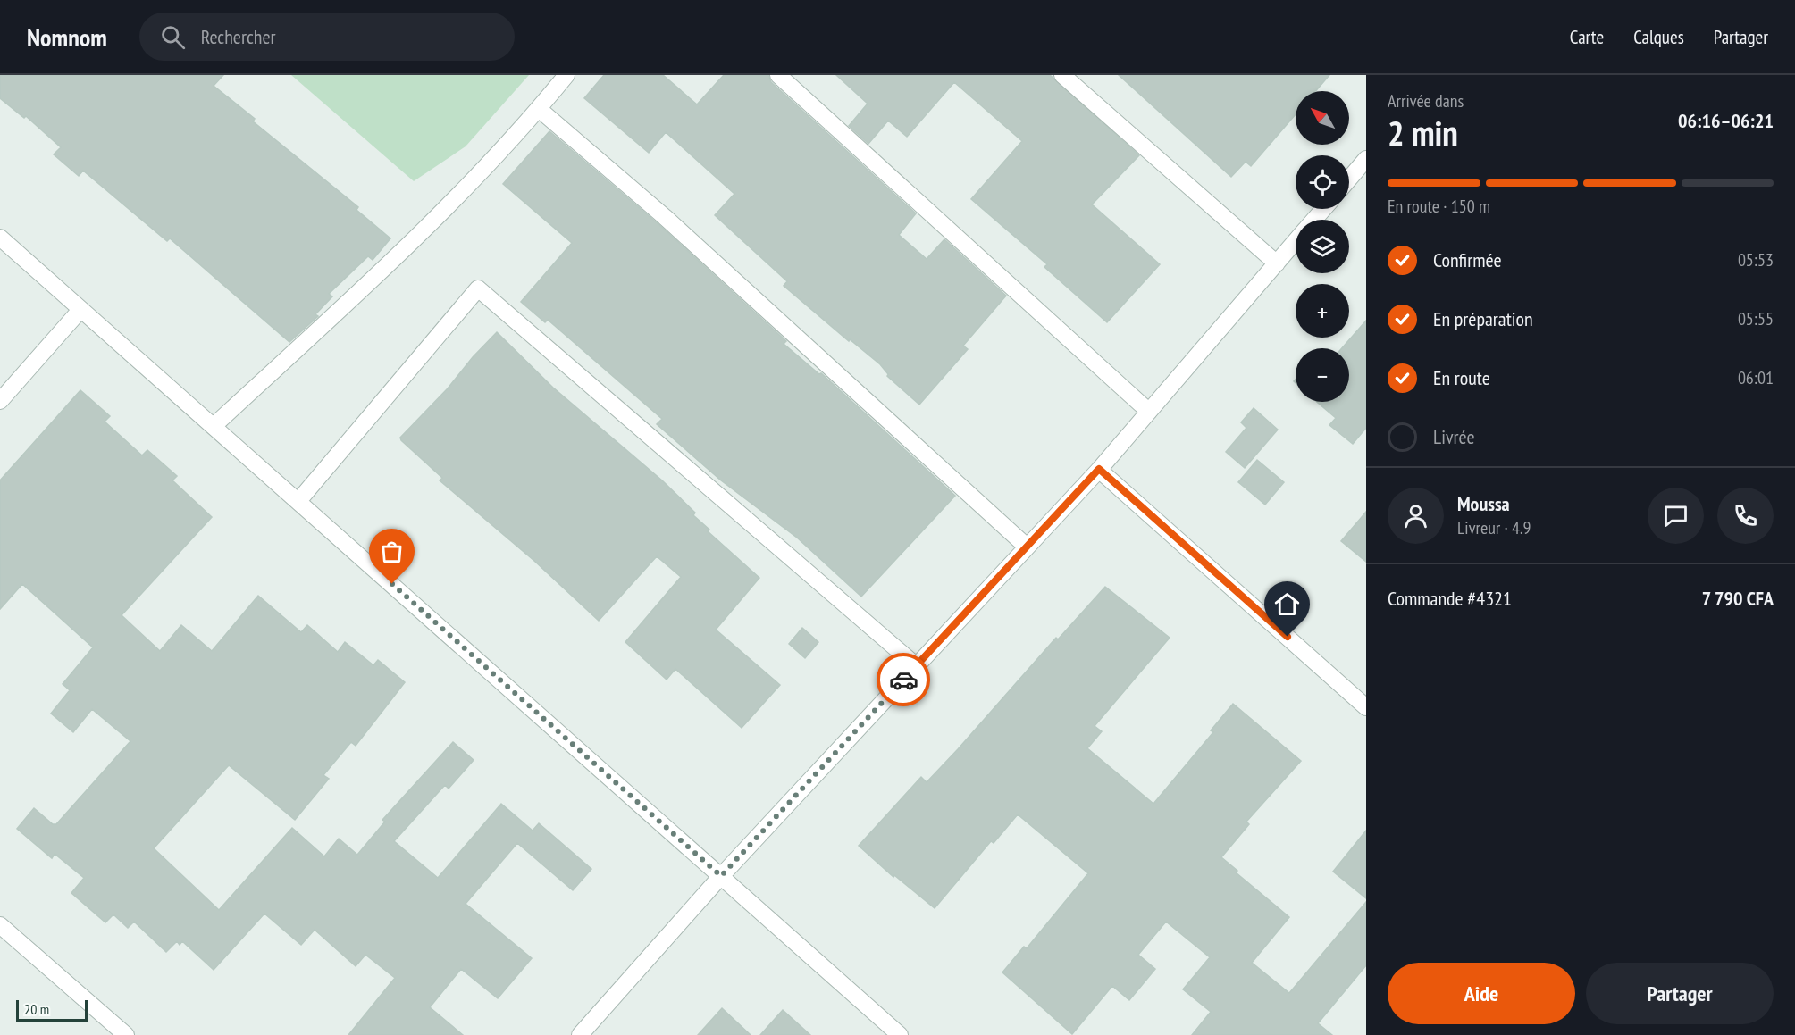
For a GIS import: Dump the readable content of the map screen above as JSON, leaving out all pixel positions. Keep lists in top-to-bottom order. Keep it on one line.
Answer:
{"scale_bar":"20 m","north":"top left","page":{"header":"Nomnom","search":"Rechercher","nav":["Carte","Calques","Partager"],"heading":["2 min","Arrivée dans","06:16–06:21"],"panel":["Moussa","Livreur · 4.9","Commande #4321","7 790 CFA"],"map_buttons":["+","−"],"bar":"En route · 150 m","list":[["Confirmée","05:53"],["En préparation","05:55"],["En route","06:01"],"Livrée"],"buttons":["Aide","Partager"],"scale":"20 m"}}
